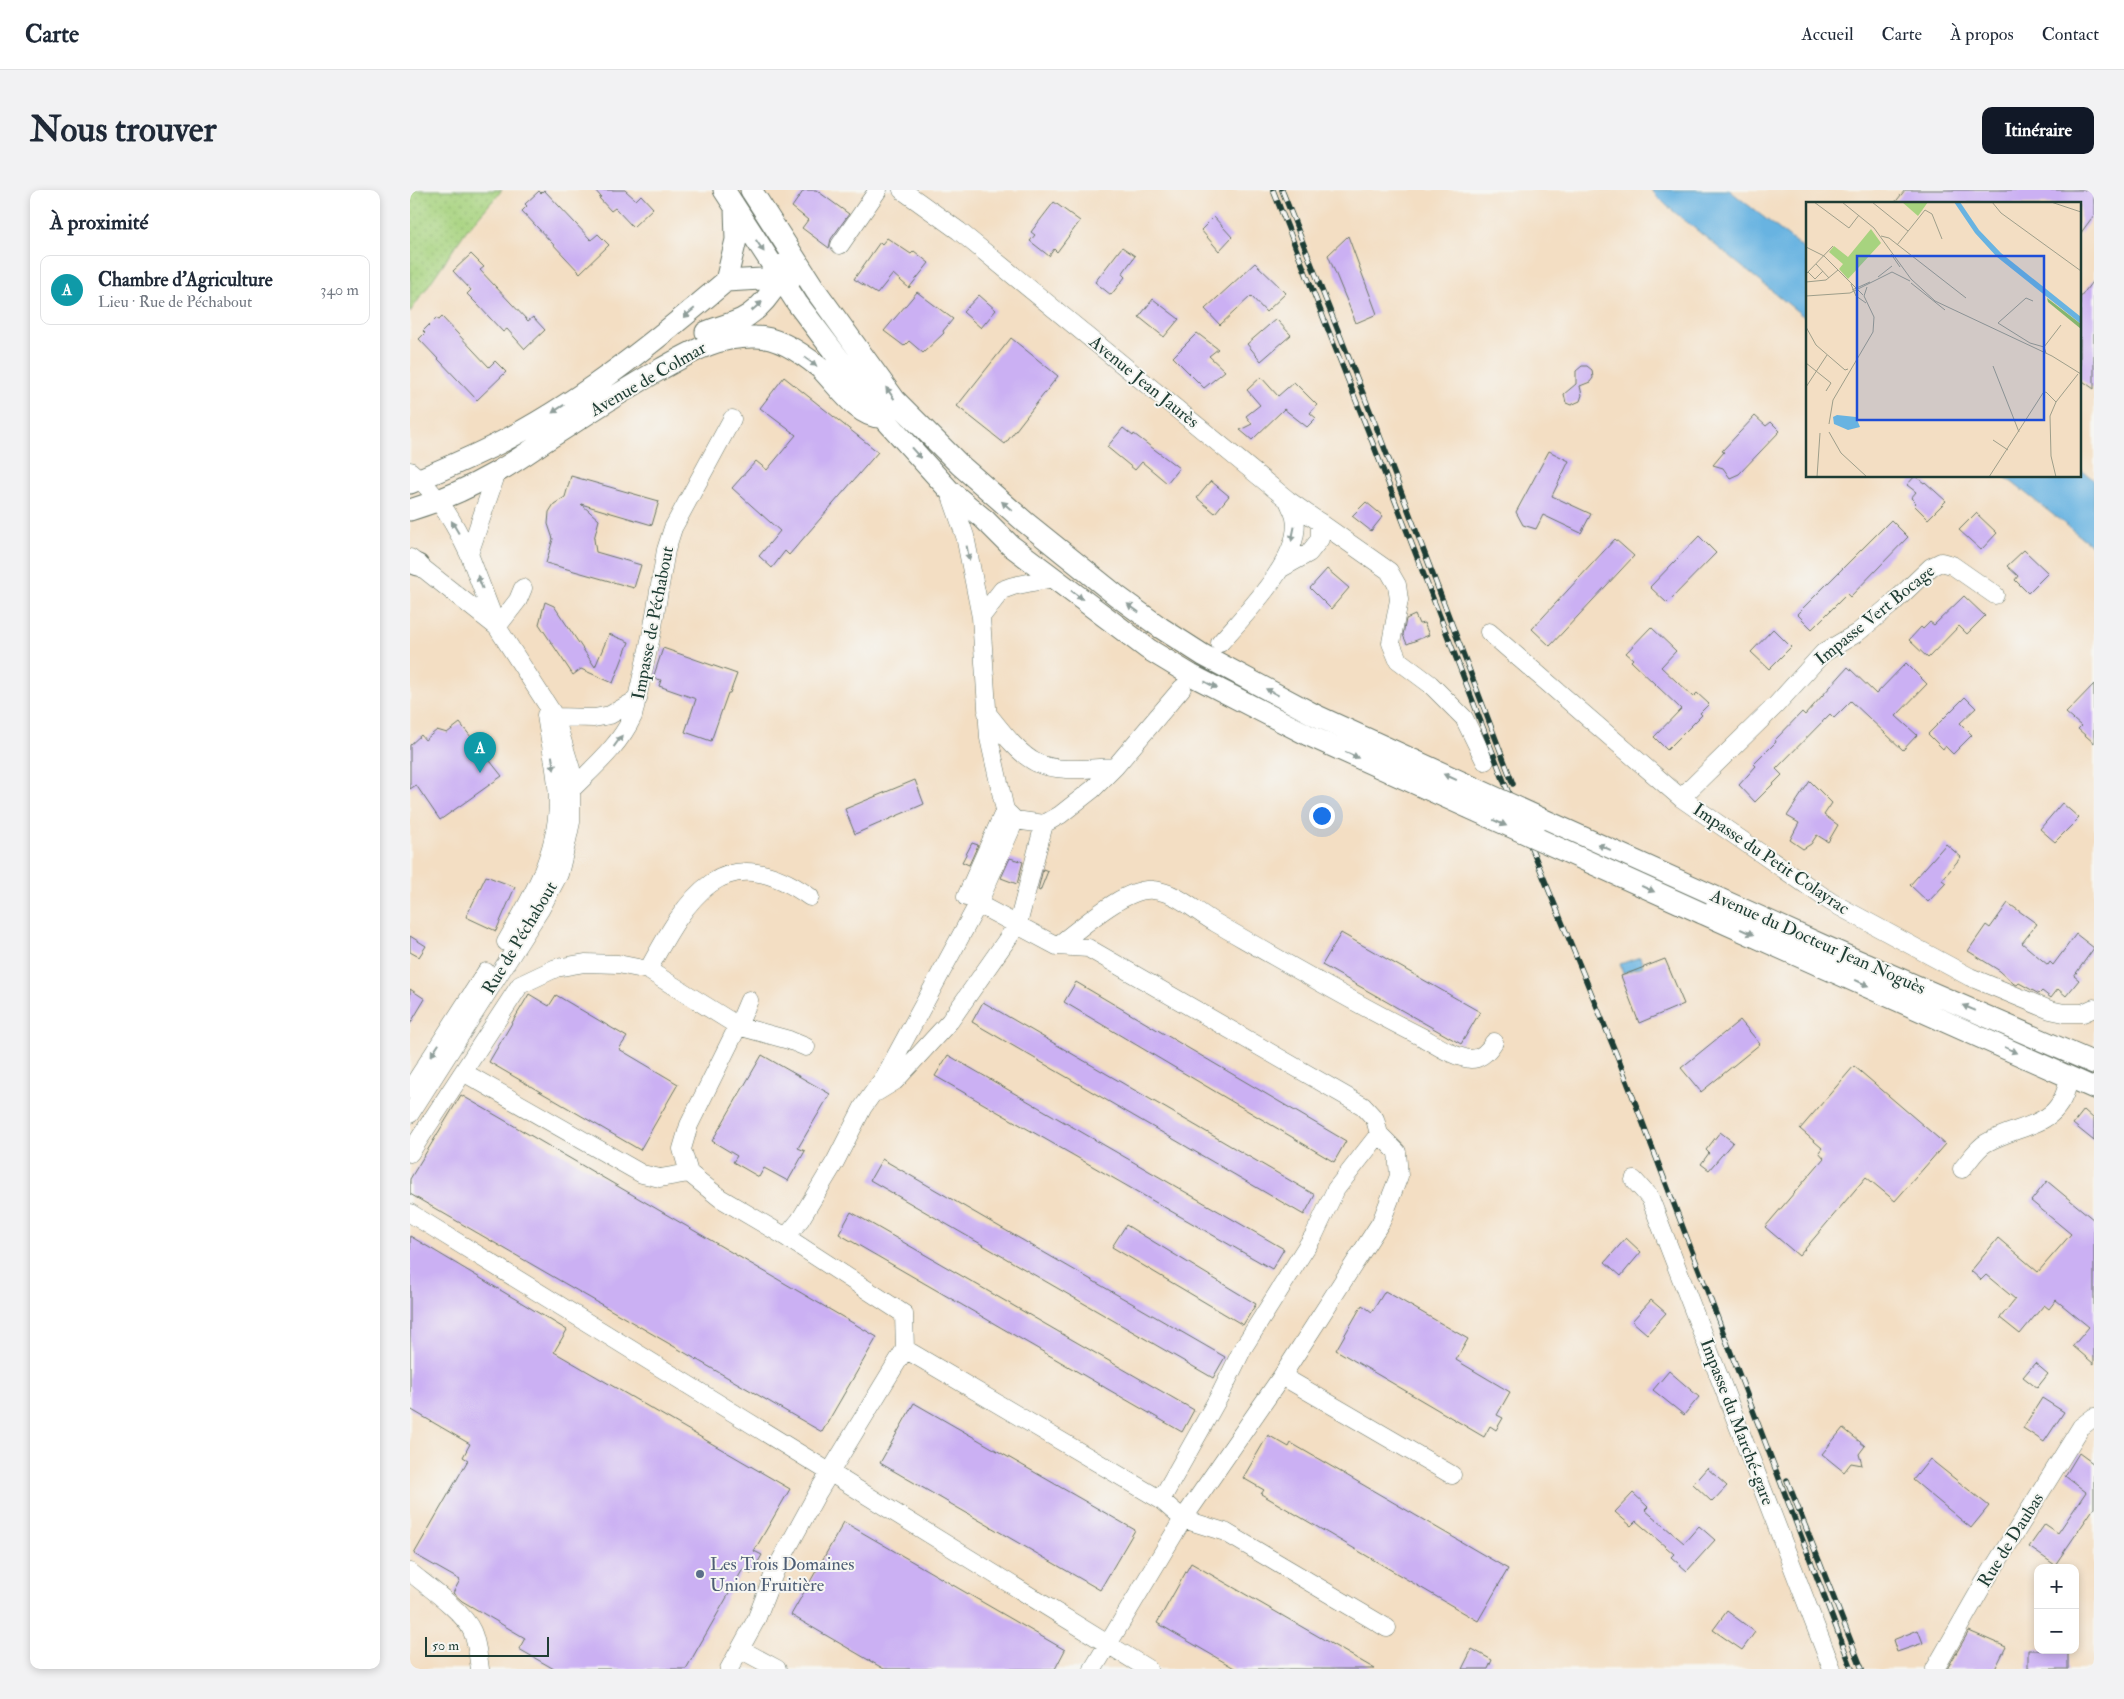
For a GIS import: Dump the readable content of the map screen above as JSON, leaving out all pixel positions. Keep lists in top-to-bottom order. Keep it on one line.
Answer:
{"streets":{"main road":["Avenue de Colmar","Avenue du Docteur Jean Noguès"],"street":["Avenue Jean Jaurès","Impasse Vert Bocage","Impasse de Péchabout","Impasse du Petit Colayrac","Rue de Péchabout","Impasse du Marché-gare","Rue de Daubas"]},"crossings":[["Avenue de Colmar","Rue de Péchabout"],["Avenue de Colmar","Avenue du Docteur Jean Noguès"],["Impasse Vert Bocage","Impasse du Petit Colayrac"],["Impasse de Péchabout","Rue de Péchabout"]],"places":["Les Trois Domaines Union Fruitière"],"scale_bar":"50 m","page":{"header":"Carte","nav":["Accueil","Carte","À propos","Contact"],"buttons":"Itinéraire","title":"Nous trouver","heading":"À proximité","list":[{"mark":"A","name":"Chambre d'Agriculture","note":"Lieu · Rue de Péchabout","value":"340 m"}],"pins":"A","map_buttons":["+","−"],"scale":"50 m"}}
